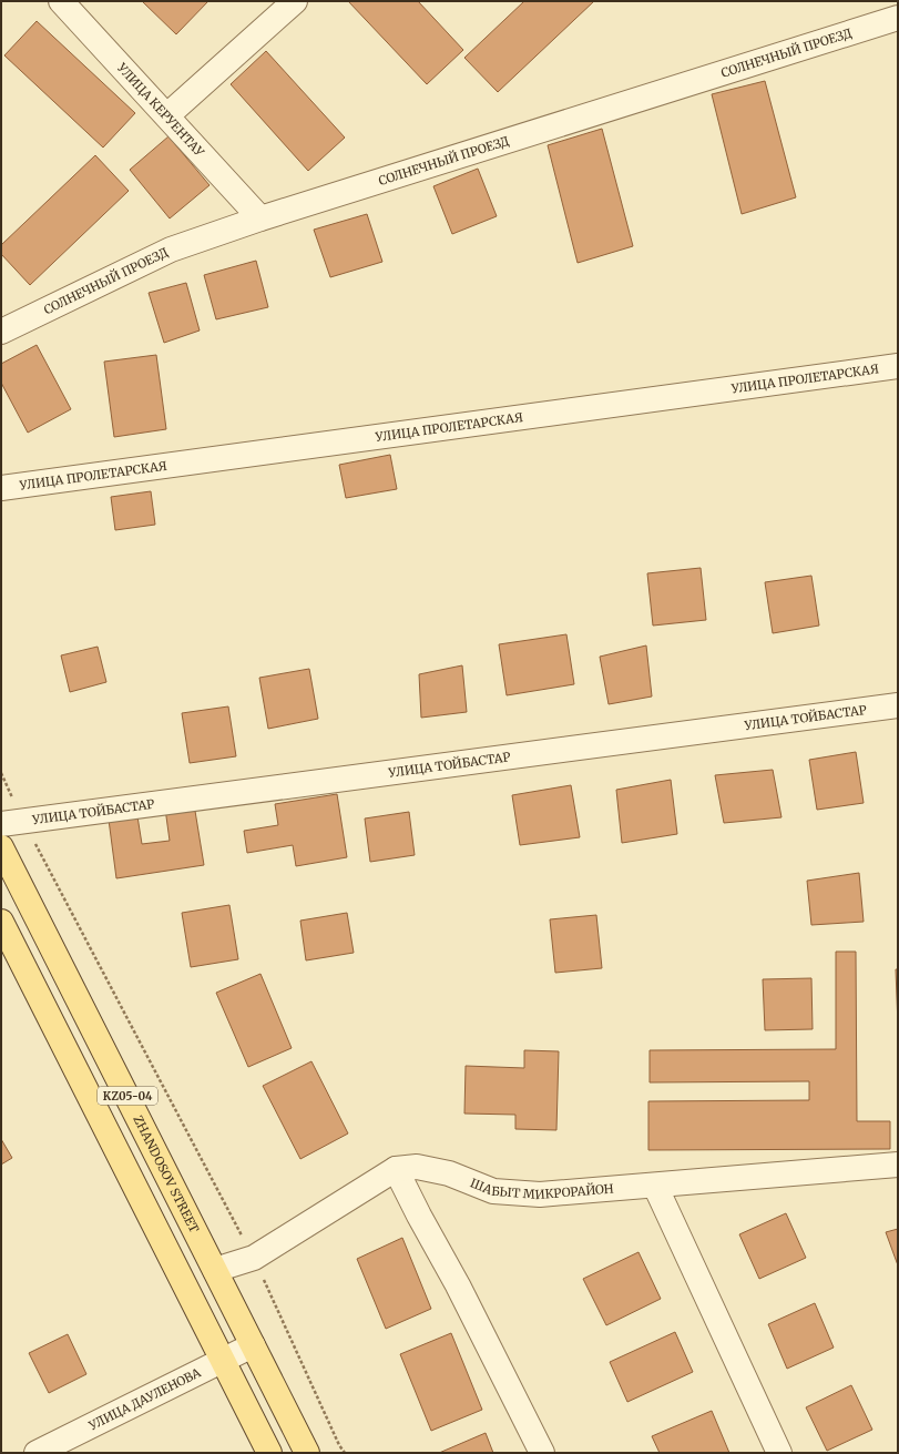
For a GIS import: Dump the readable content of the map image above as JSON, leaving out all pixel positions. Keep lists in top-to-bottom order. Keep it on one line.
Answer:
{"streets":{"main road":["KZ05-04","ZHANDOSOV STREET"],"street":["СОЛНЕЧНЫЙ ПРОЕЗД","УЛИЦА КЕРУЕНТАУ","УЛИЦА ПРОЛЕТАРСКАЯ","УЛИЦА ТОЙБАСТАР","ШАБЫТ МИКРОРАЙОН","УЛИЦА ДАУЛЕНОВА"]},"crossings":[["СОЛНЕЧНЫЙ ПРОЕЗД","УЛИЦА КЕРУЕНТАУ"],["KZ05-04","УЛИЦА ДАУЛЕНОВА"],["ZHANDOSOV STREET","ШАБЫТ МИКРОРАЙОН"],["ZHANDOSOV STREET","УЛИЦА ДАУЛЕНОВА"]]}
